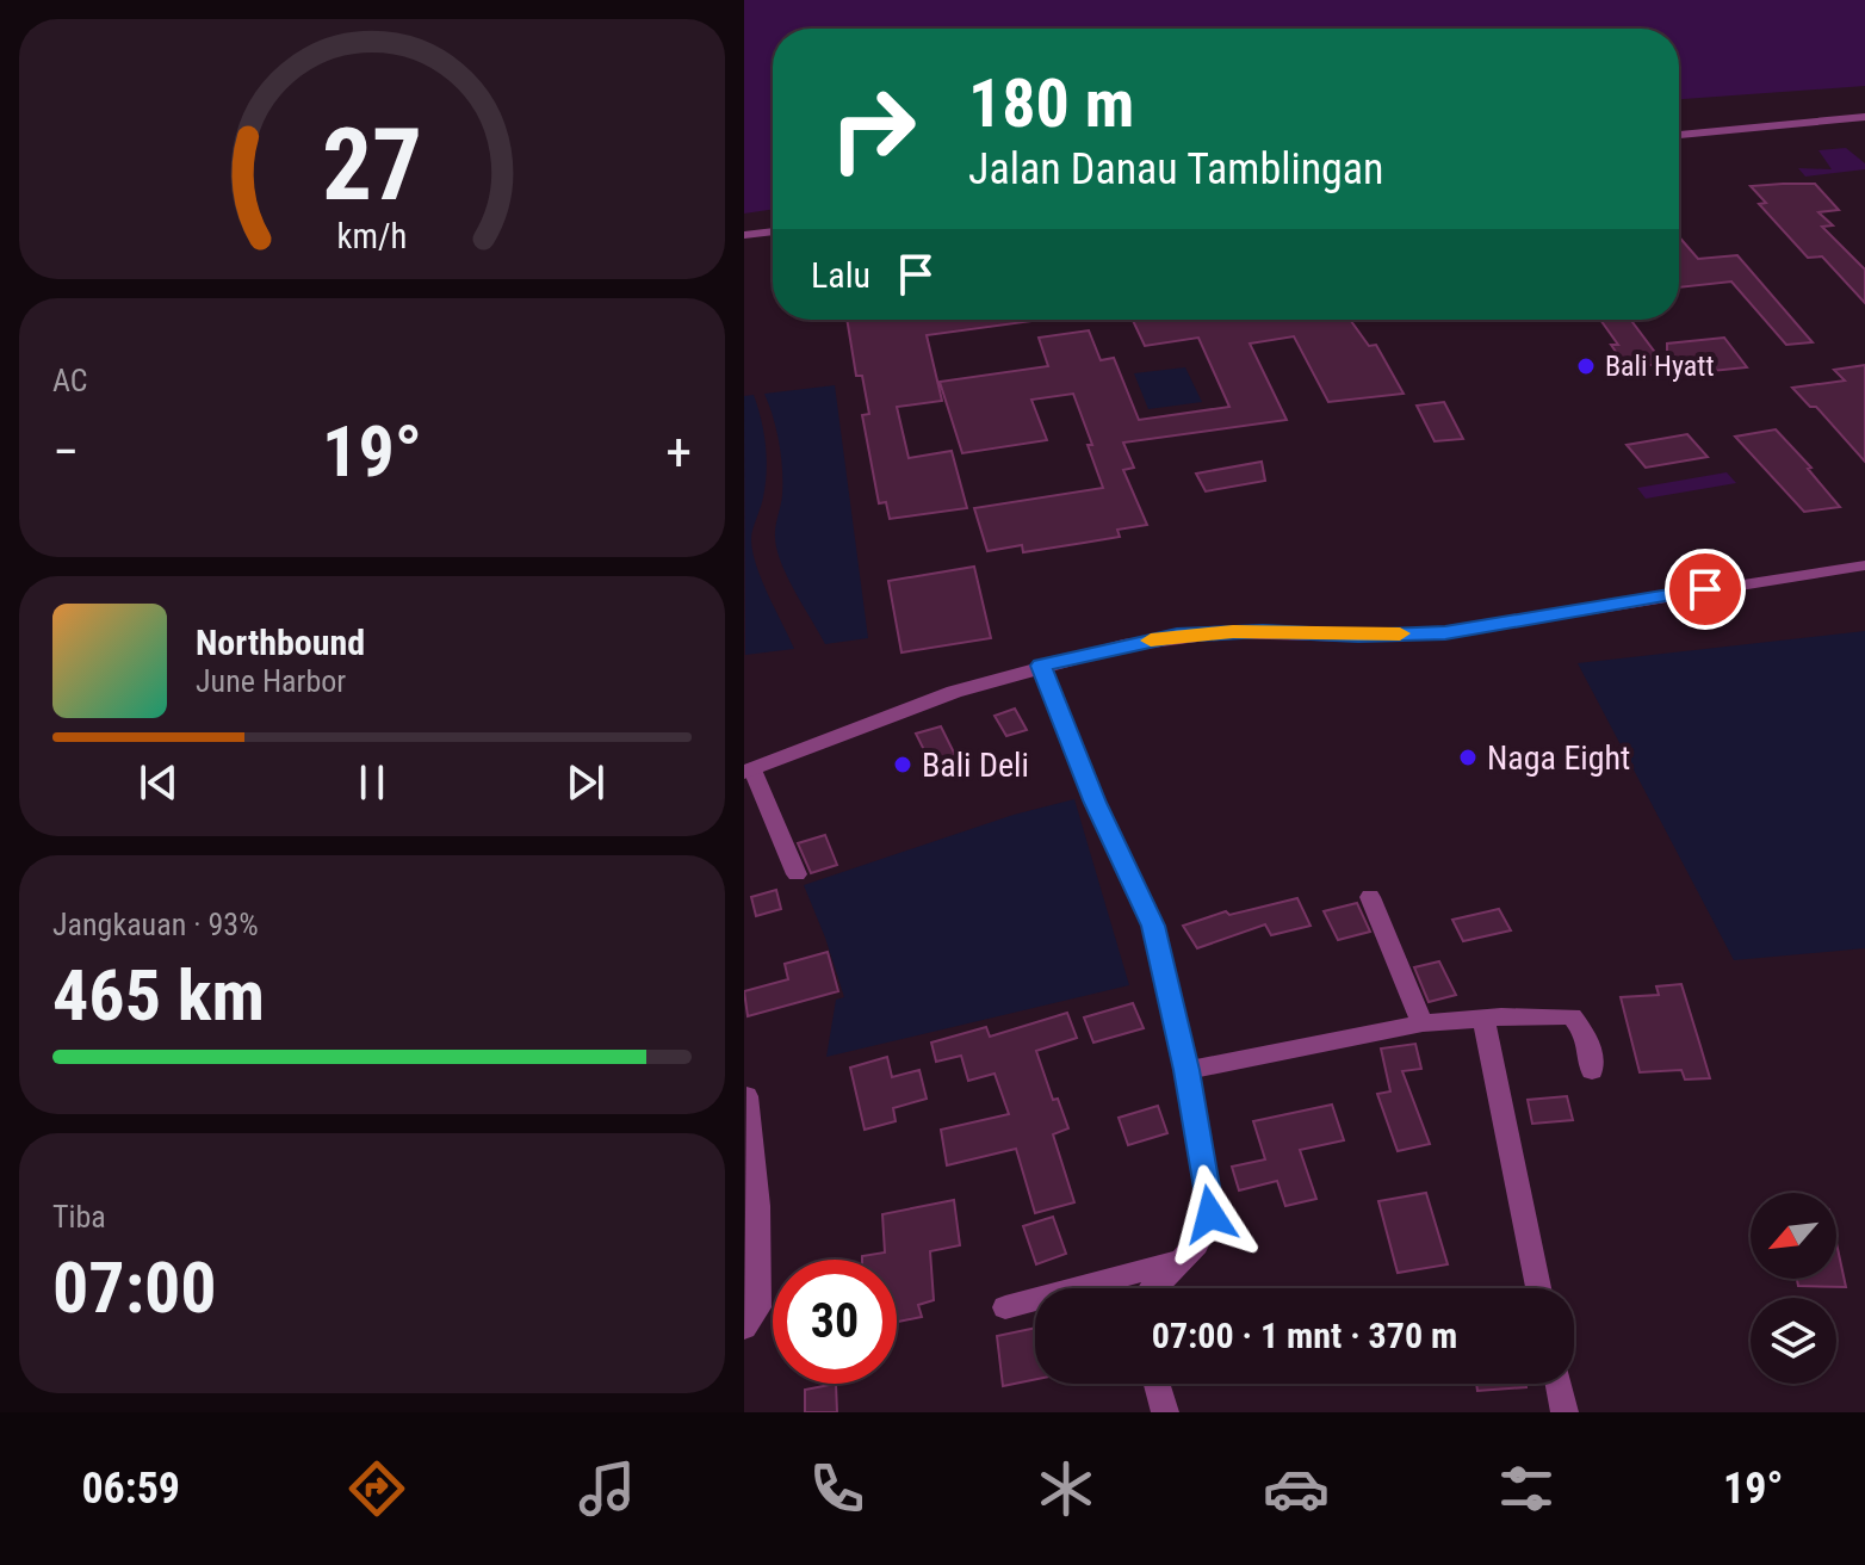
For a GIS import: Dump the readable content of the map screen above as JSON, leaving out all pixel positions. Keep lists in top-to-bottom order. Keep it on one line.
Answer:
{"places":["Bali Hyatt","Naga Eight","Bali Deli"],"north":"bottom left","page":{"turn":["180 m","Jalan Danau Tamblingan"],"then":"Lalu","tile":["AC",["Jangkauan · 93%","465 km"],["Tiba","07:00"]],"heat":["−","19°","+"],"song":["Northbound","June Harbor"],"limit":"30","trip":"07:00 · 1 mnt · 370 m","tabs":["06:59","19°"],"gauge":["27","km/h"]}}
